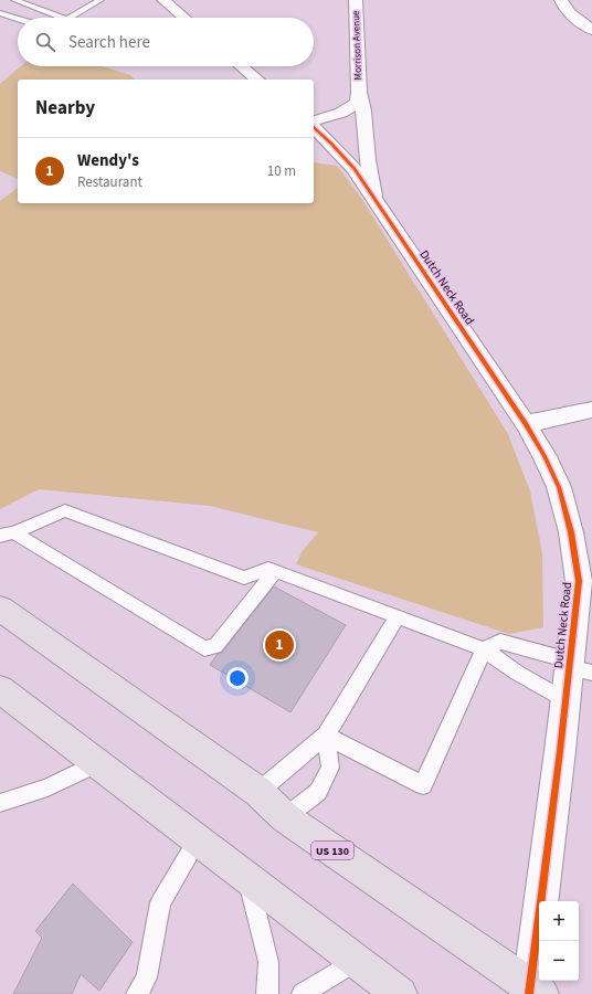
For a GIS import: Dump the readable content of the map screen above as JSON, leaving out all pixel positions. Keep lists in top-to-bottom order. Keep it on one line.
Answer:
{"streets":{"highway":["US 130"],"street":["Morrison Avenue","Dutch Neck Road"]},"crossings":[["Morrison Avenue","Dutch Neck Road"],["Dutch Neck Road","US 130"]],"page":{"search":"Search here","heading":"Nearby","list":[{"mark":"1","name":"Wendy's","note":"Restaurant","value":"10 m"}],"pins":"1","map_buttons":["+","−"]}}
